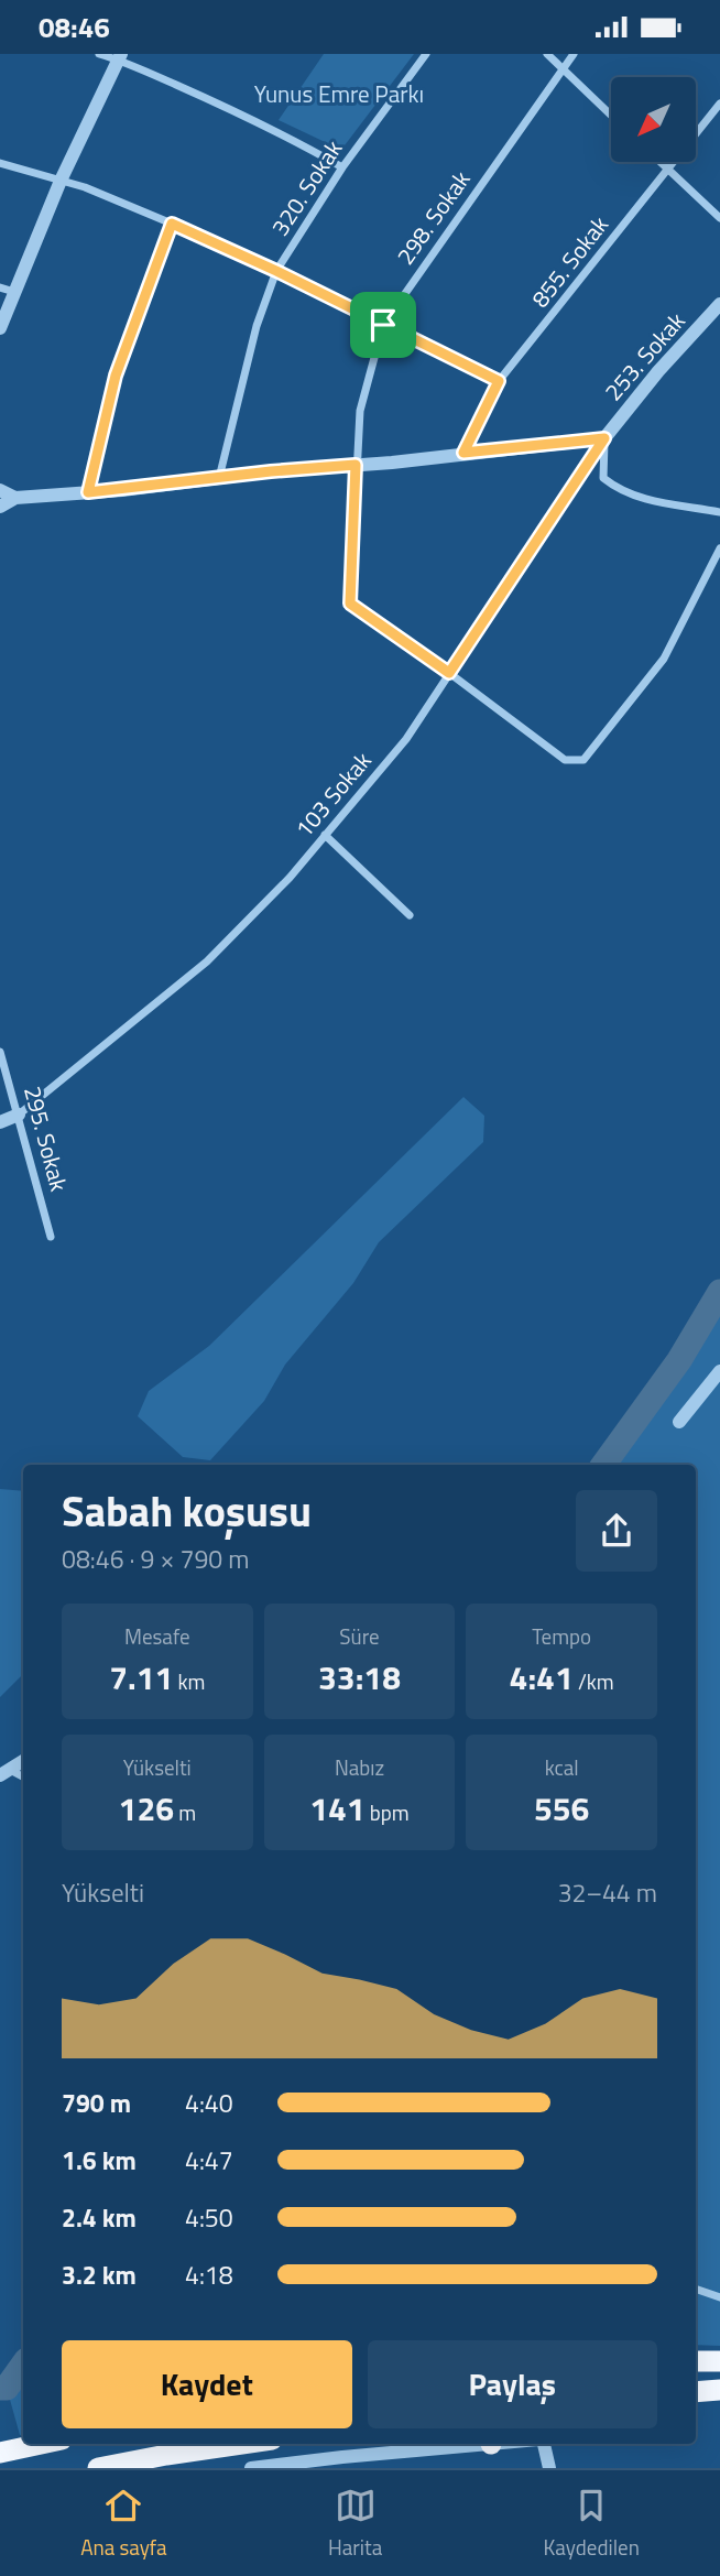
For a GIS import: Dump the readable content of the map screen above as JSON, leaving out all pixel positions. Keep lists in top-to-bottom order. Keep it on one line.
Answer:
{"streets":{"street":["320. Sokak","298. Sokak","855. Sokak","253. Sokak","103 Sokak","295. Sokak"]},"crossings":[["298. Sokak","103 Sokak"],["253. Sokak","103 Sokak"],["103 Sokak","295. Sokak"]],"parks":["Yunus Emre Parkı"],"north":"bottom left","page":{"status":"08:46","heading":["Sabah koşusu","08:46 · 9 × 790 m"],"stats":[["Mesafe","7.11 km"],["Süre","33:18"],["Tempo","4:41 /km"],["Yükselti","126 m"],["Nabız","141 bpm"],["kcal","556"]],"chart":["Yükselti","32–44 m"],"list":[{"name":"790 m","note":"4:40"},{"name":"1.6 km","note":"4:47"},{"name":"2.4 km","note":"4:50"},{"name":"3.2 km","note":"4:18"}],"buttons":["Kaydet","Paylaş"],"tabs":["Ana sayfa","Harita","Kaydedilen"]}}
